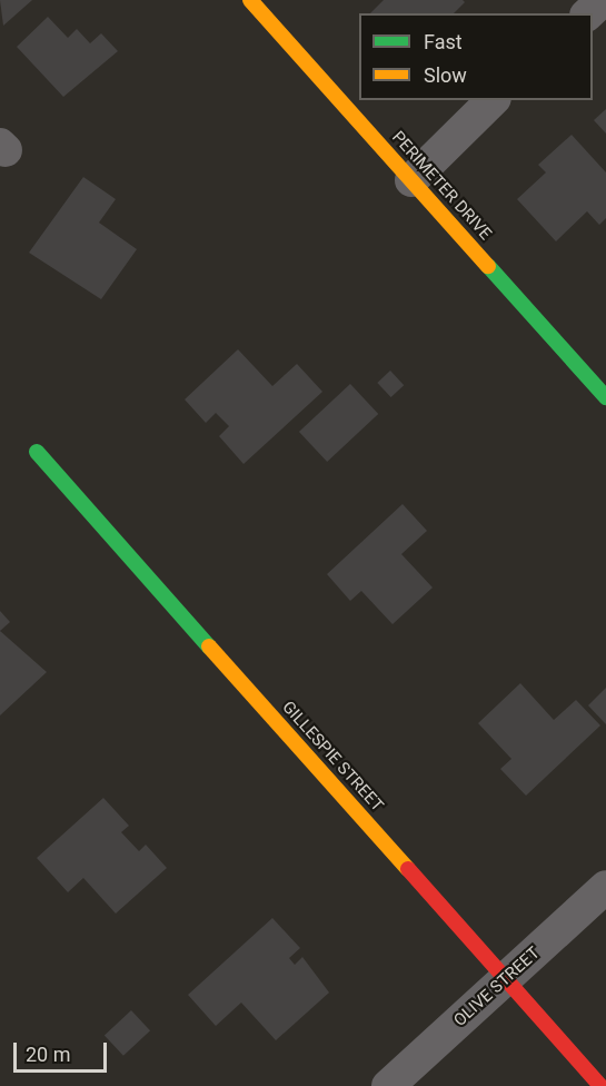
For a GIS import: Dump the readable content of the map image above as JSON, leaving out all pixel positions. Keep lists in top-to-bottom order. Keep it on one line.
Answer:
{"streets":{"street":["PERIMETER DRIVE","GILLESPIE STREET","OLIVE STREET"]},"crossings":[["GILLESPIE STREET","OLIVE STREET"]],"legend":["Fast","Slow"],"scale_bar":"20 m"}
